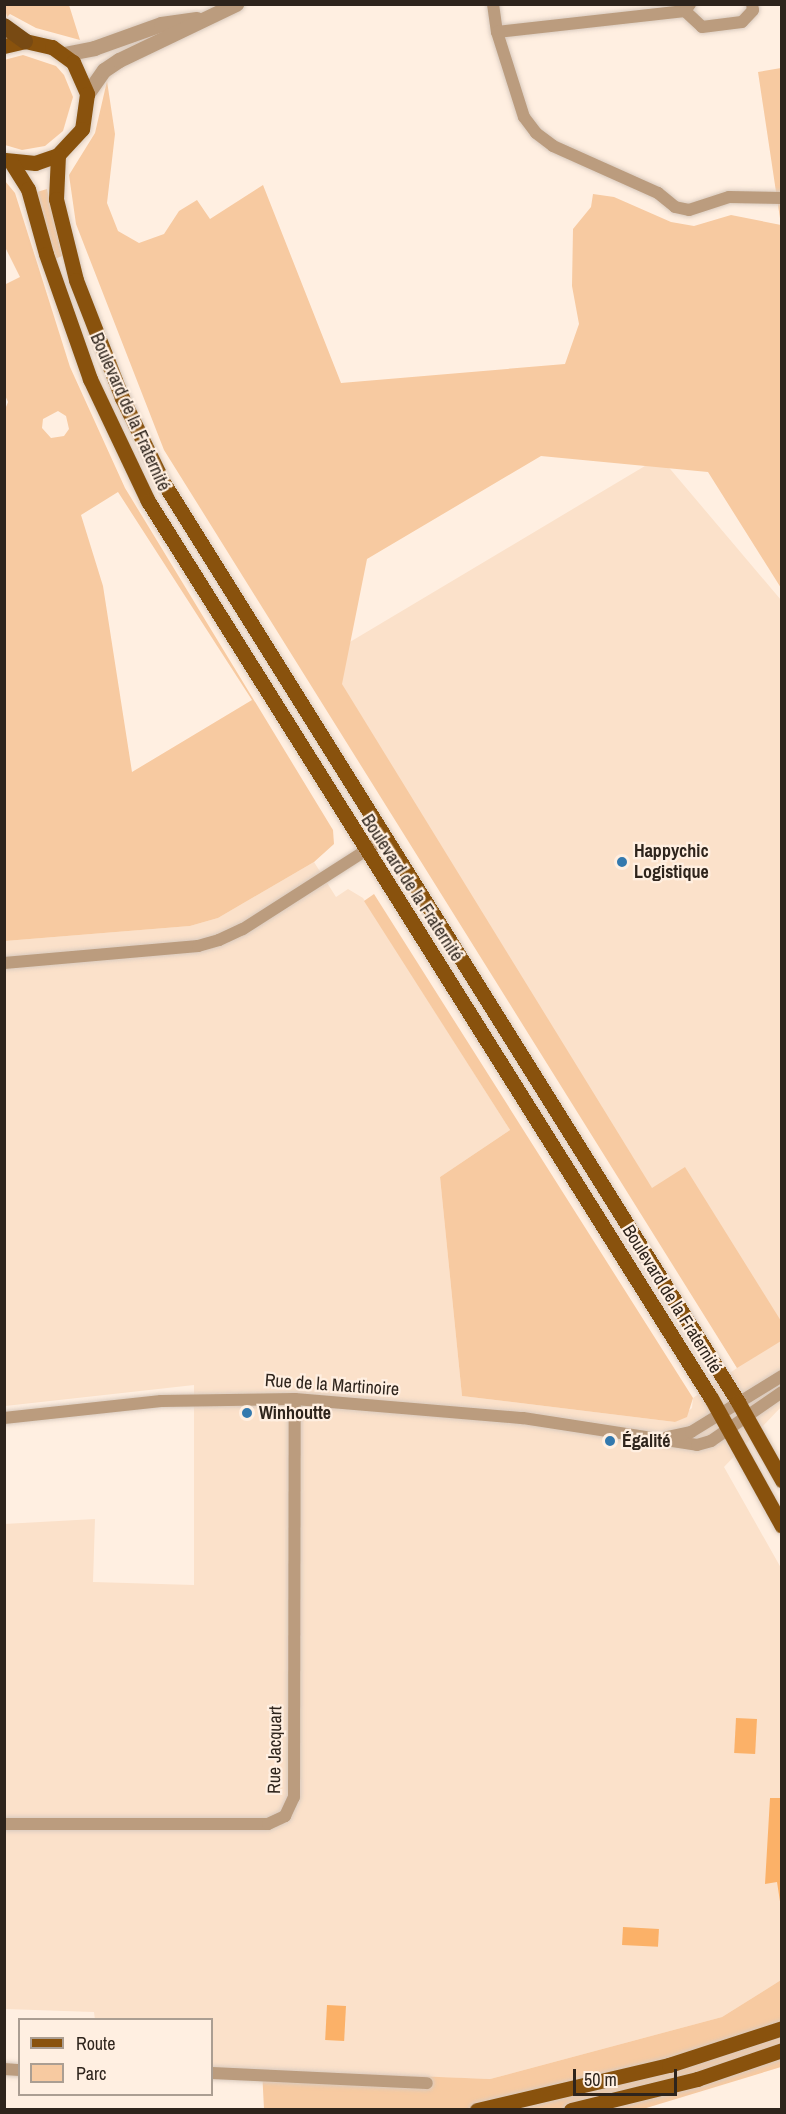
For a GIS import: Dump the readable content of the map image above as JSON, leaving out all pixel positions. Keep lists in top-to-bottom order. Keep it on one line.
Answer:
{"streets":{"main road":["Boulevard de la Fraternité"],"street":["Rue de la Martinoire","Rue Jacquart"]},"crossings":[["Boulevard de la Fraternité","Rue de la Martinoire"],["Rue de la Martinoire","Rue Jacquart"]],"places":["Happychic Logistique","Winhoutte","Égalité"],"legend":["Route","Parc"],"scale_bar":"50 m"}
